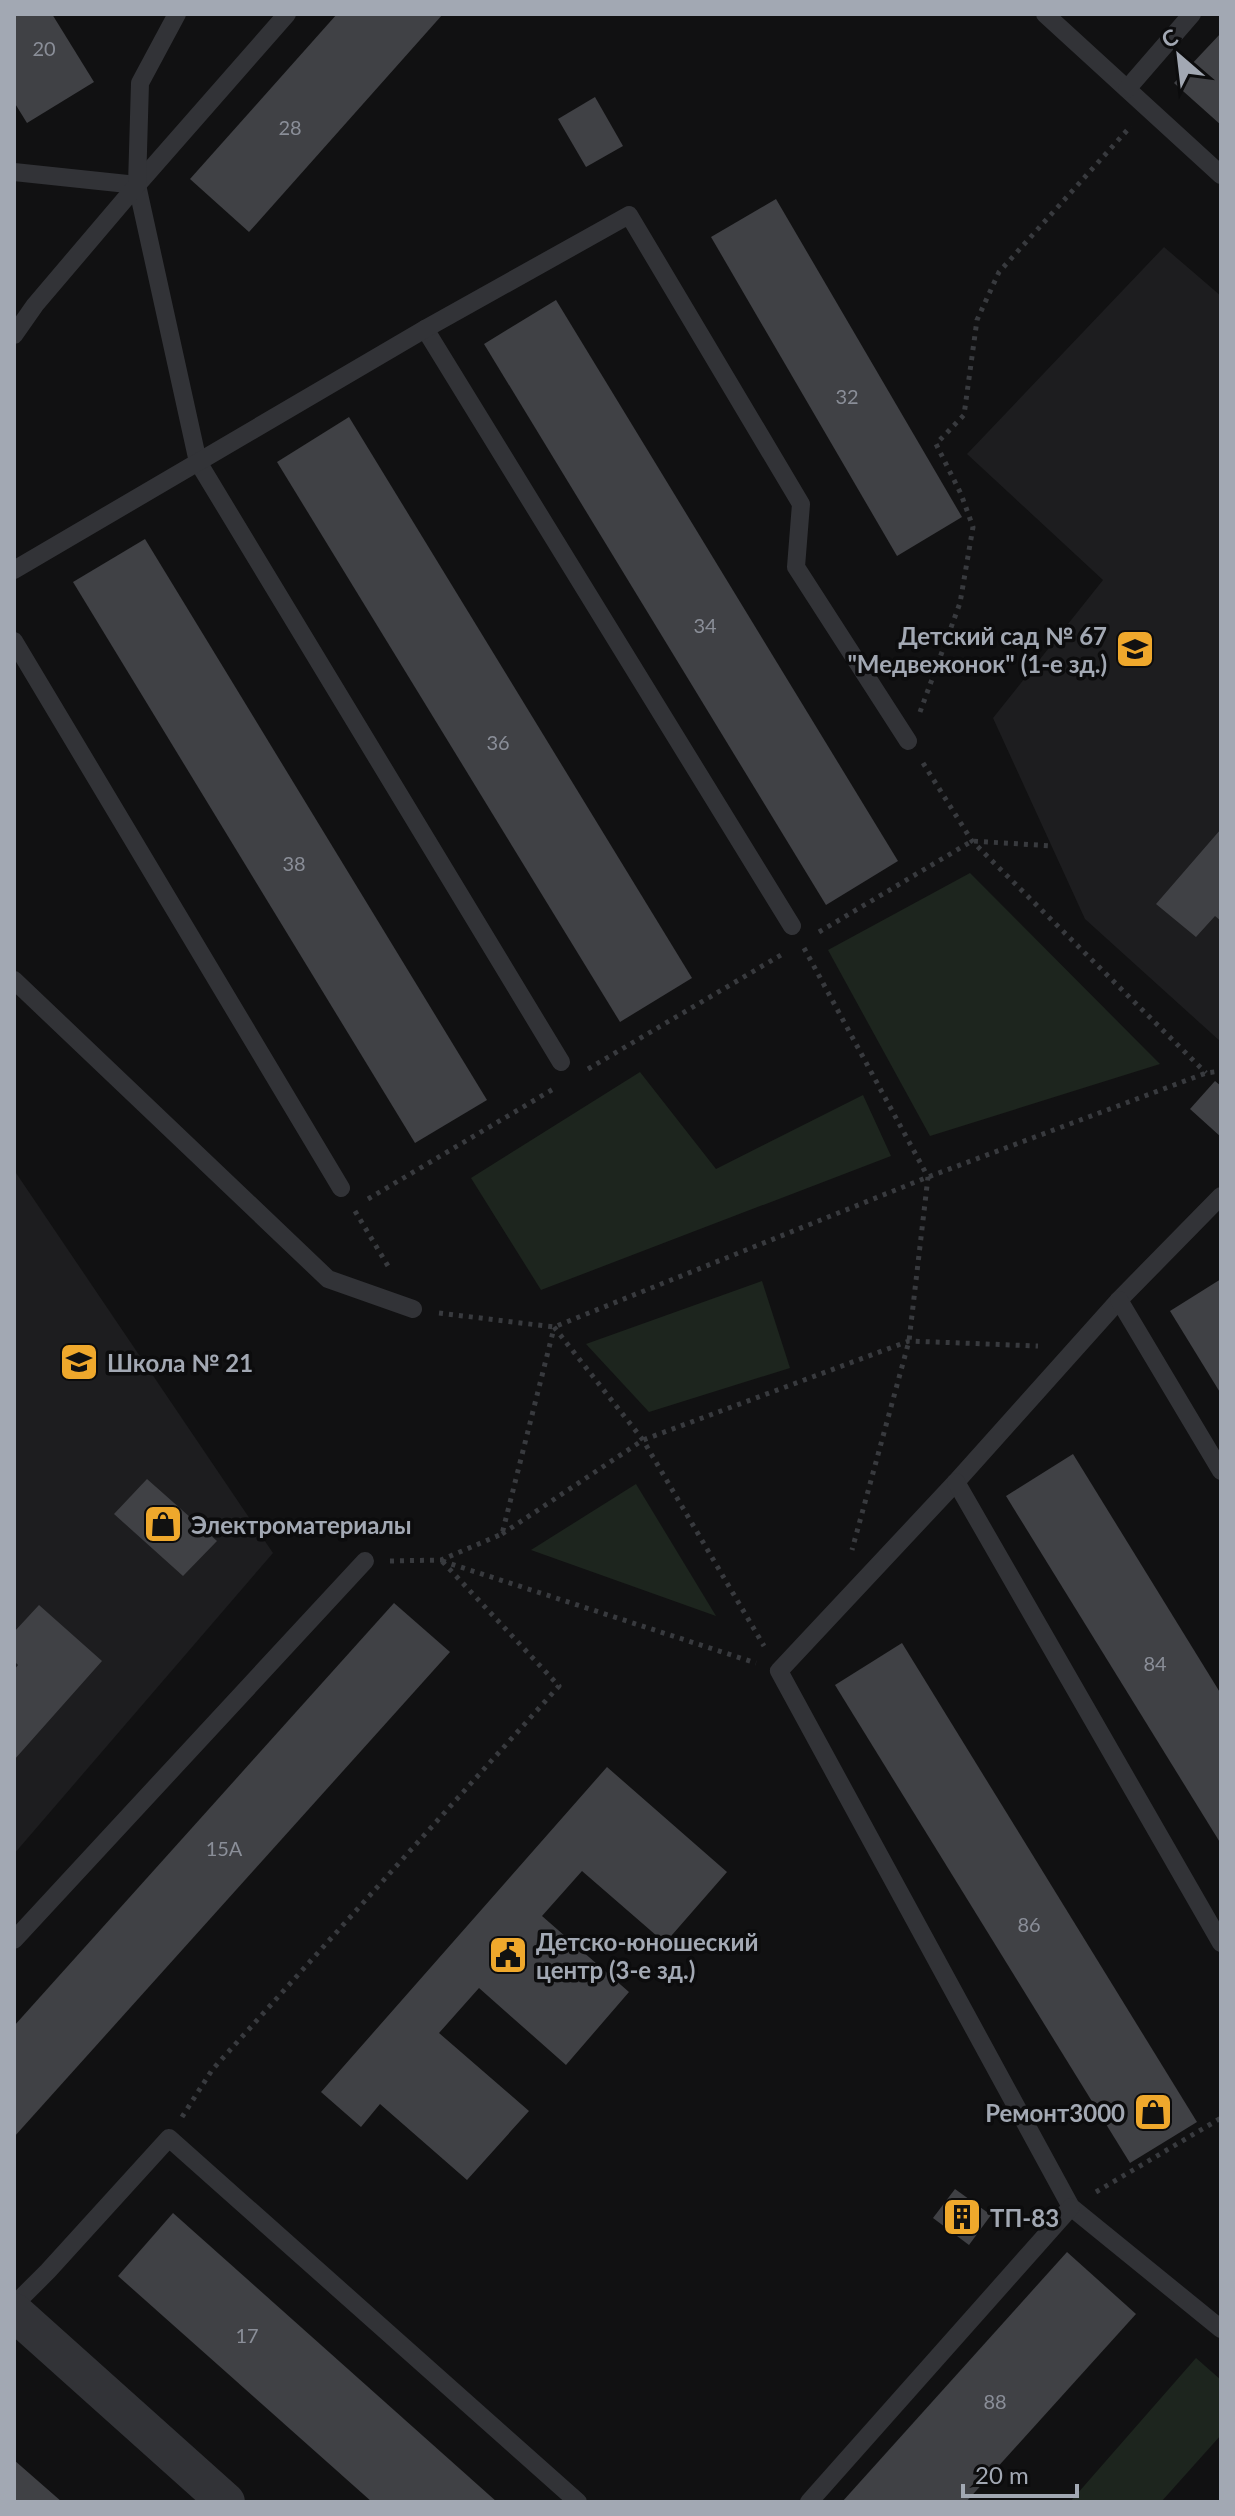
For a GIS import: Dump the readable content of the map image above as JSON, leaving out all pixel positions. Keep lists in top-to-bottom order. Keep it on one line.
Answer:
{"places":{"school or university":["Детский сад № 67 \"Медвежонок\" (1-е зд.)","Школа № 21"],"shop":["Электроматериалы","Ремонт3000"],"public building":["Детско-юношеский центр (3-е зд.)"],"building":["ТП-83"]},"house_numbers":["20","28","32","34","36","38","84","15А","86","17","88"],"scale_bar":"20 m","north":"top left"}
